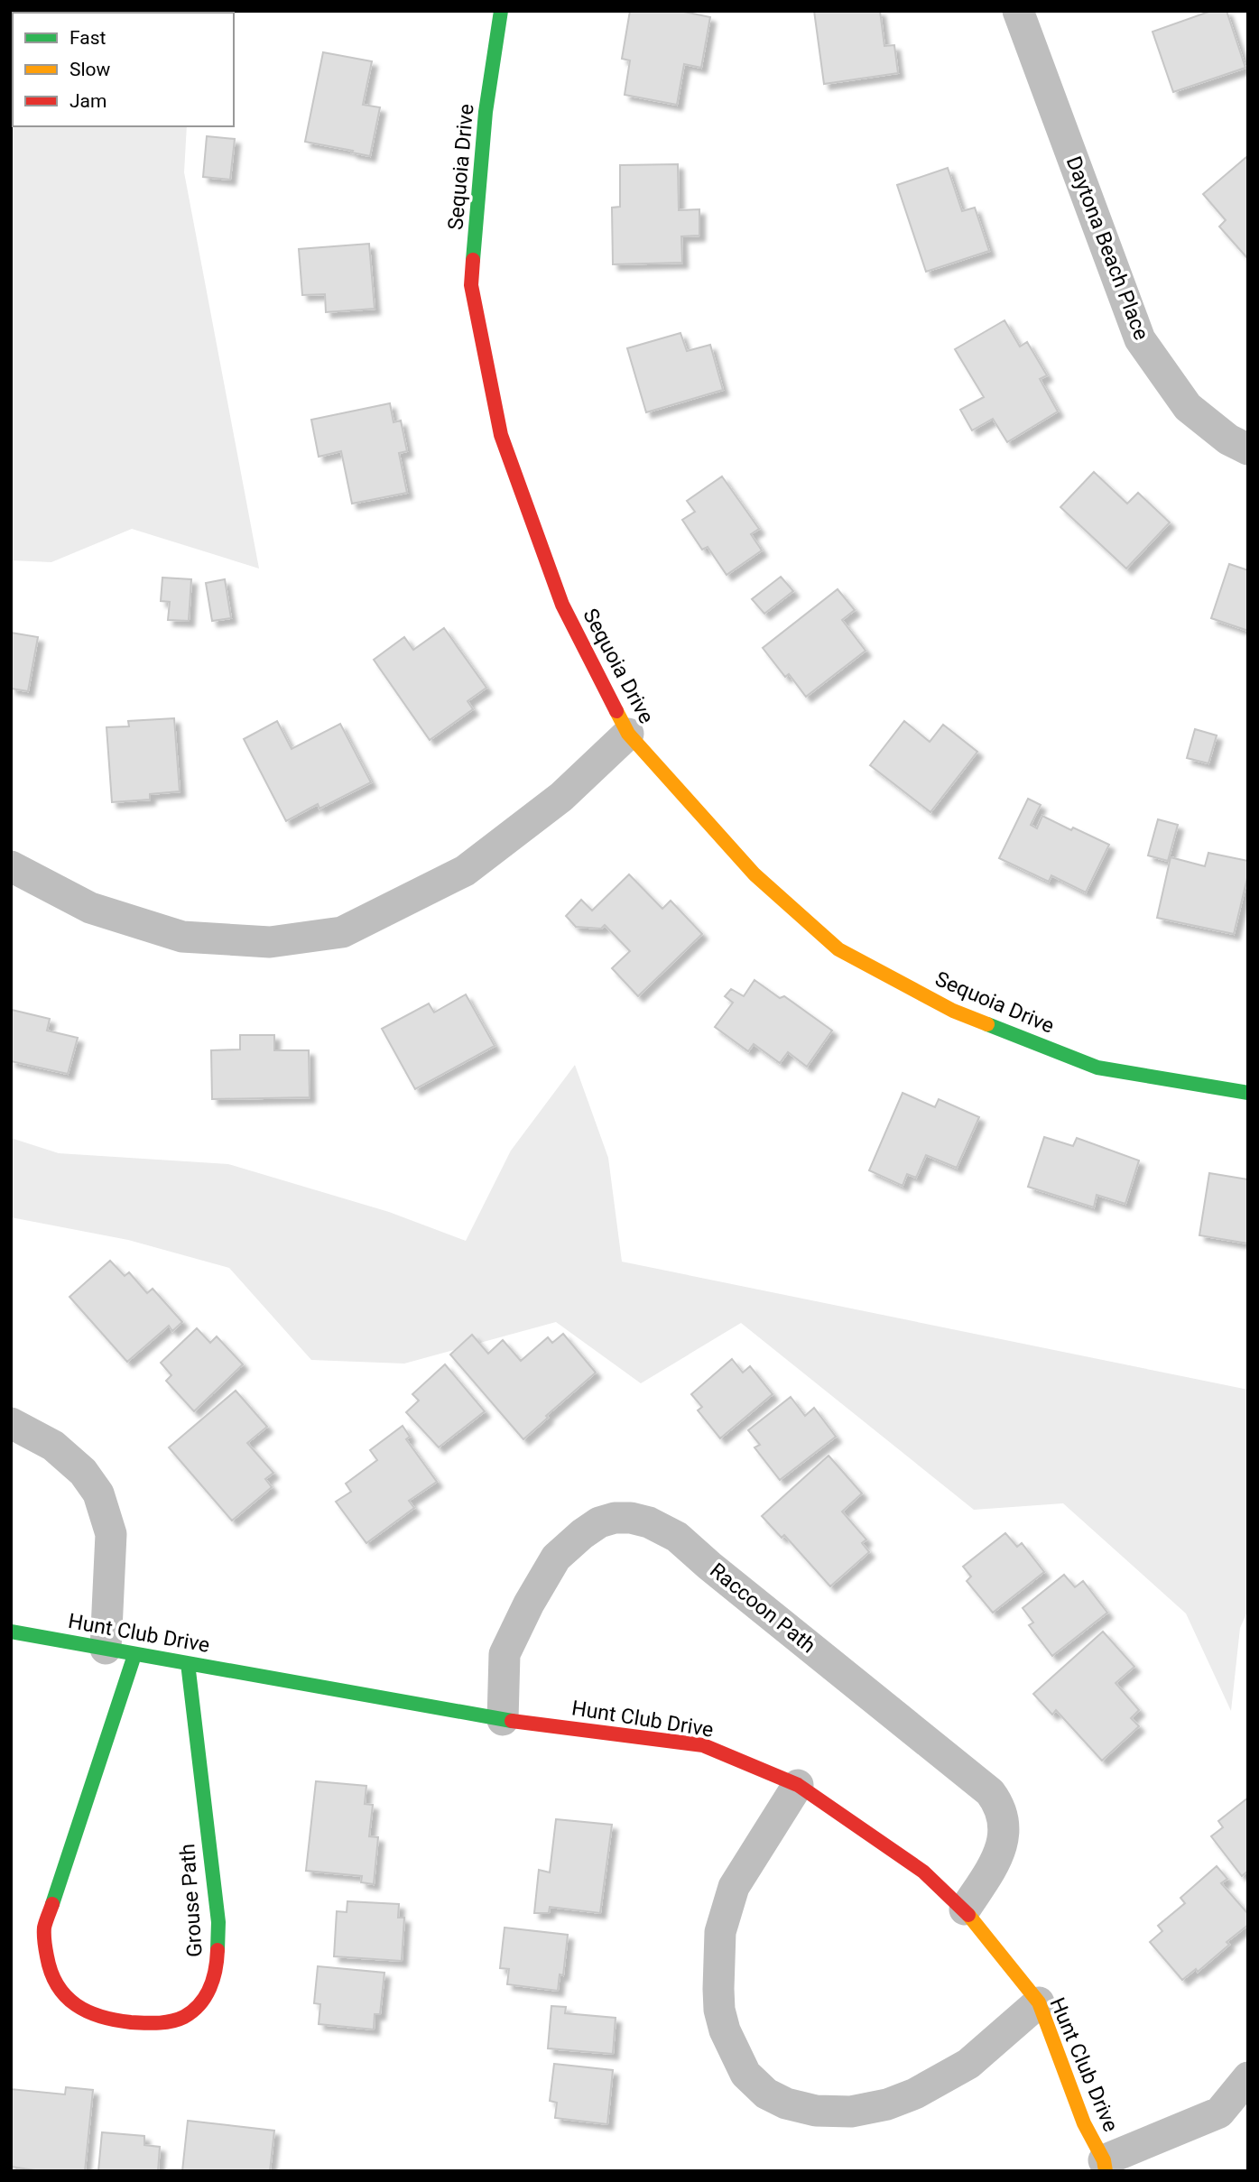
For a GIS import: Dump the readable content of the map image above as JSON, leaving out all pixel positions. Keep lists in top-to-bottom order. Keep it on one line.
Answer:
{"streets":{"street":["Sequoia Drive","Daytona Beach Place","Raccoon Path","Hunt Club Drive","Grouse Path"]},"crossings":[["Raccoon Path","Hunt Club Drive"],["Hunt Club Drive","Grouse Path"]],"legend":["Fast","Slow","Jam"]}
